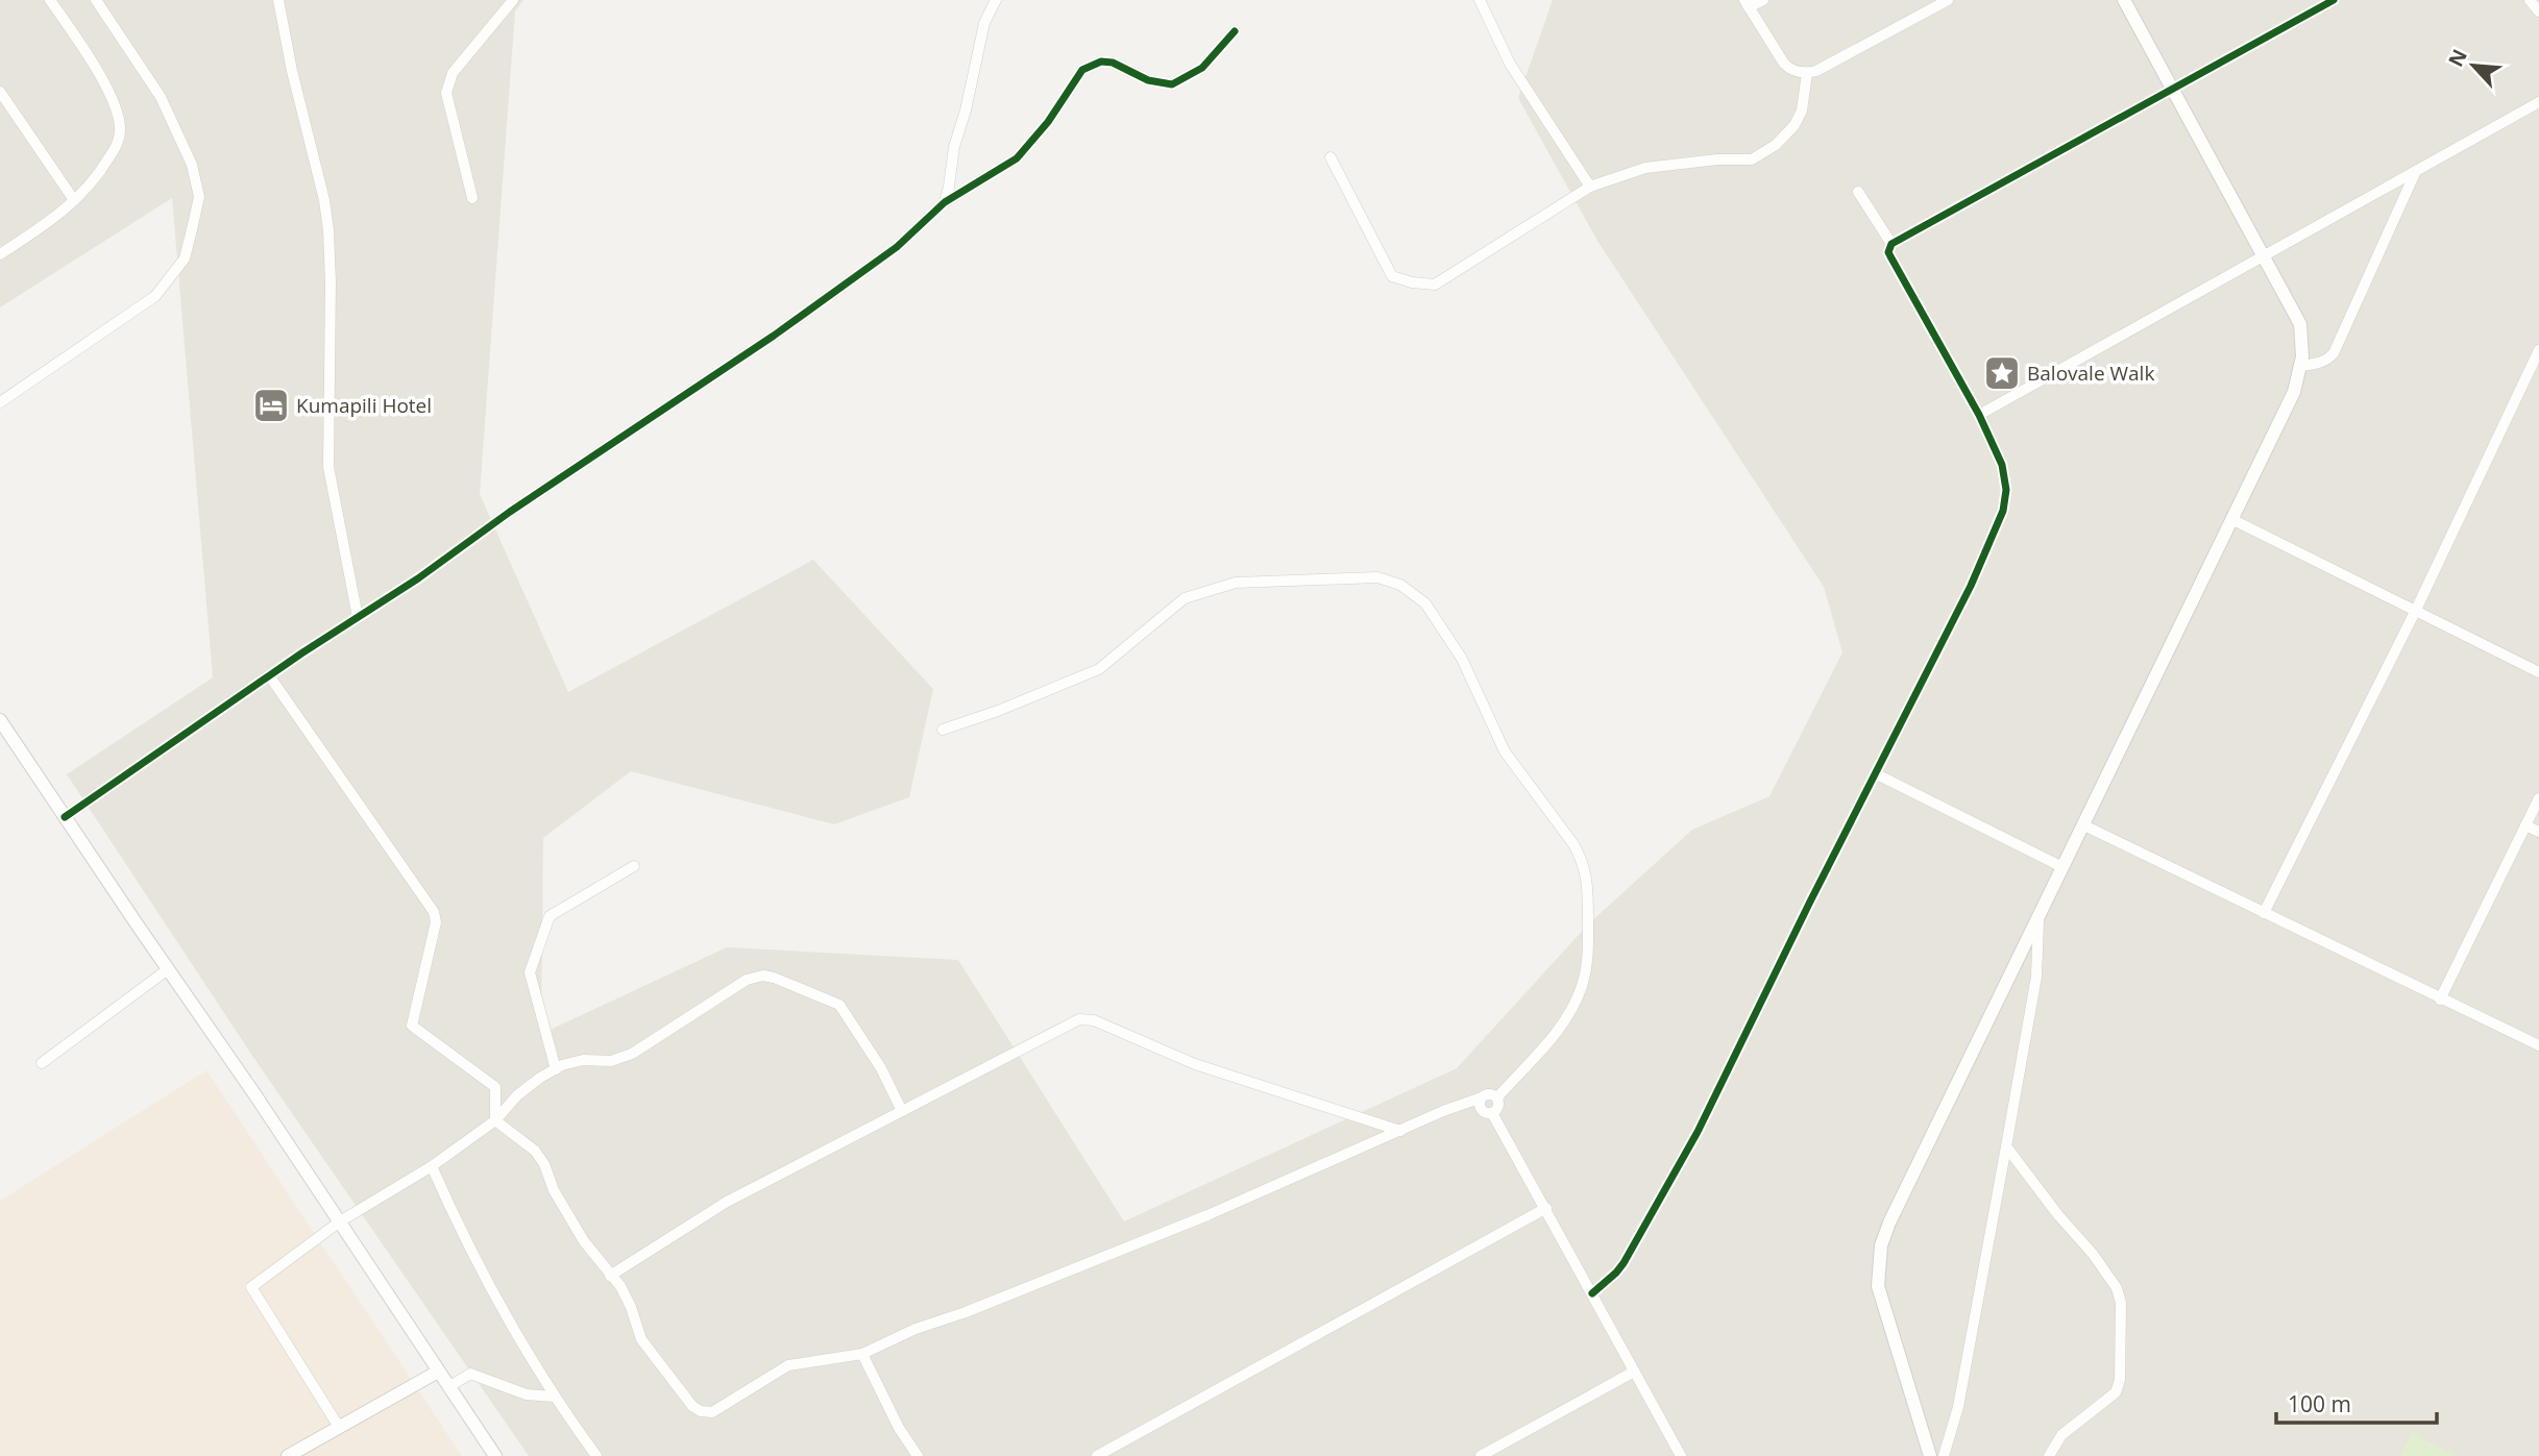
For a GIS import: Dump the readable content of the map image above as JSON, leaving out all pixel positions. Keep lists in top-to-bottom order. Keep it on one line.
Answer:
{"places":{"place":["Balovale Walk"],"hotel":["Kumapili Hotel"]},"scale_bar":"100 m","north":"top left"}
